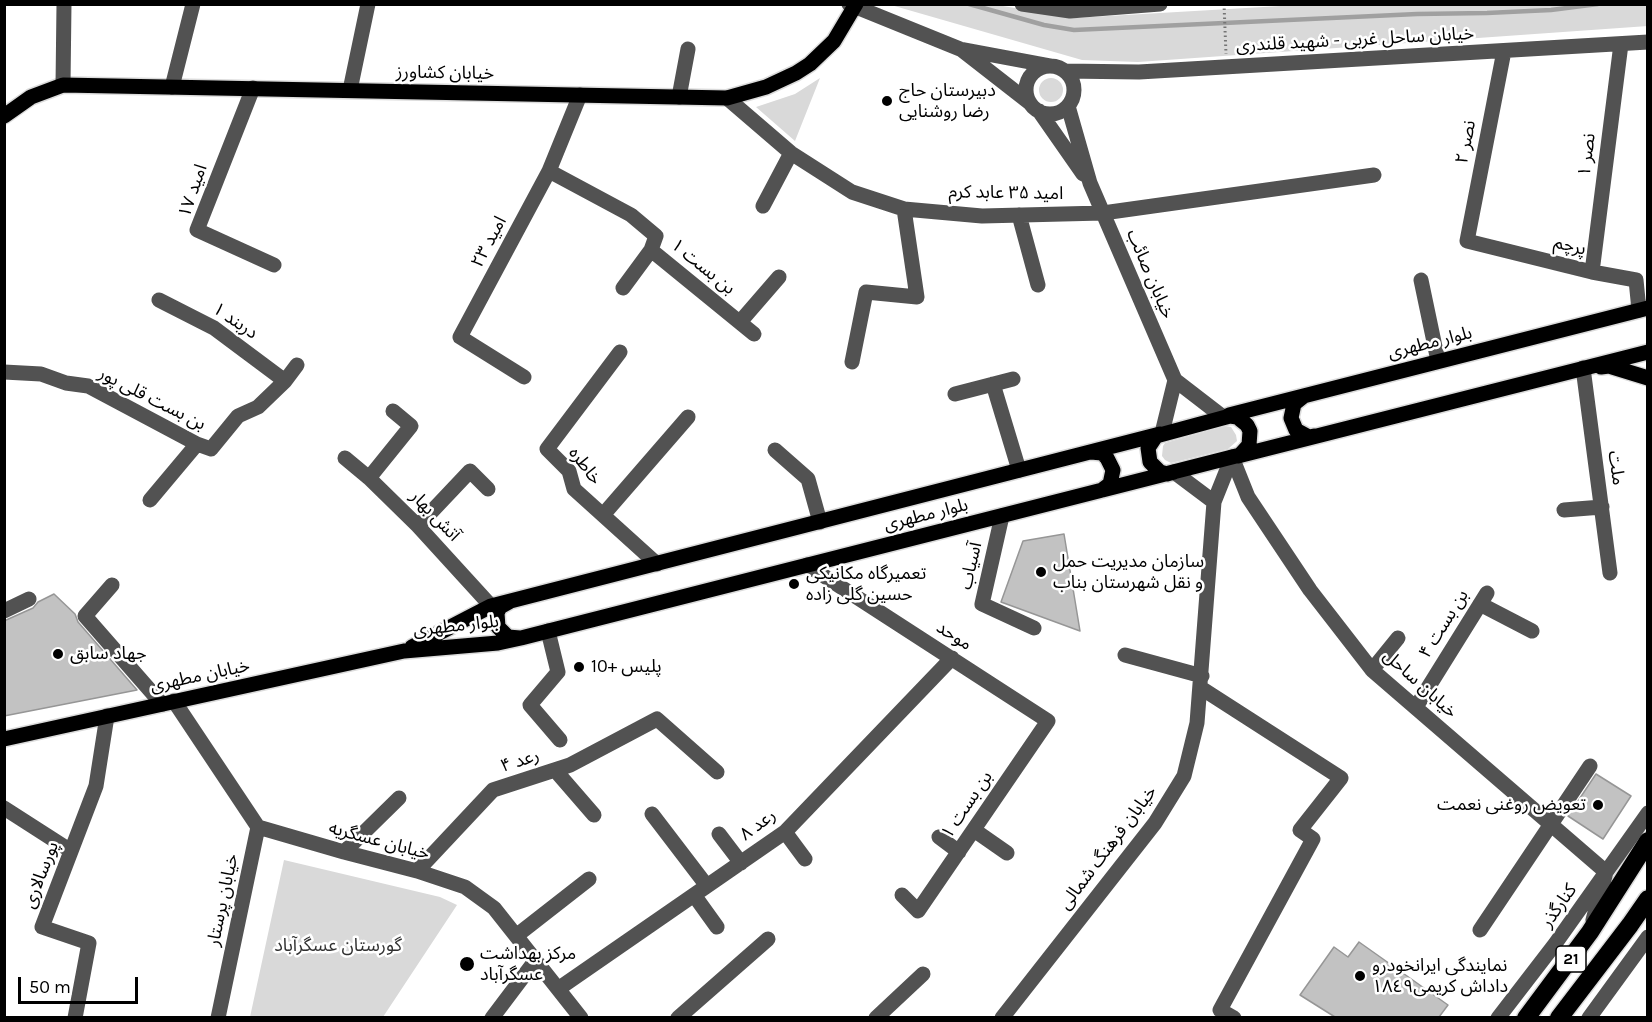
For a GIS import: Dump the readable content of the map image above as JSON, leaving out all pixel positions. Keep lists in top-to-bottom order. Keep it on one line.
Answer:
{"streets":{"highway":["21"],"main road":["خیابان کشاورز","بلوار مطهری","خیابان مطهری"],"street":["خیابان ساحل غربی - شهید قلندری","نصر ۲","نصر ۱","امید ۱۷","امید ۳۵ عابد کرم","امید ۲۳","پرچم","بن بست ۱","خیابان صائب","دربند ۱","بن بست قلی پور","خاطره","ملت","آتش بهار","آسیاب","بن بست ۴","موحد","خیابان ساحل","رعد ۴","رعد ۸","خیابان عسگریه","خیابان فرهنگ شمالی","پورسالاری","خیابان پرستار","کنارگذر"]},"crossings":[["خیابان ساحل غربی - شهید قلندری","نصر ۲"],["خیابان ساحل غربی - شهید قلندری","نصر ۱"],["خیابان ساحل غربی - شهید قلندری","خیابان صائب"],["خیابان کشاورز","امید ۱۷"],["خیابان کشاورز","امید ۳۵ عابد کرم"],["خیابان کشاورز","امید ۲۳"],["نصر ۲","پرچم"],["نصر ۱","پرچم"],["امید ۳۵ عابد کرم","خیابان صائب"],["امید ۲۳","بن بست ۱"],["پرچم","بلوار مطهری"],["بن بست ۱","موحد"],["خیابان صائب","بلوار مطهری"],["بلوار مطهری","خاطره"],["بلوار مطهری","آتش بهار"],["بلوار مطهری","آسیاب"],["بلوار مطهری","موحد"],["بلوار مطهری","خیابان مطهری"],["بلوار مطهری","خیابان ساحل"],["بلوار مطهری","خیابان فرهنگ شمالی"],["بن بست ۴","خیابان ساحل"],["موحد","رعد ۸"],["خیابان مطهری","پورسالاری"],["خیابان ساحل","خیابان فرهنگ شمالی"],["خیابان ساحل","کنارگذر"],["رعد ۴","خیابان عسگریه"],["رعد ۸","خیابان عسگریه"],["خیابان عسگریه","خیابان پرستار"]],"parks":["گورستان عسگرآباد"],"places":["دبیرستان حاج رضا روشنایی","سازمان مدیریت حمل و نقل شهرستان بناب","تعمیرگاه مکانیکی حسین گلی زاده","جهاد سابق","پلیس +10","تعویض روغنی نعمت","مرکز بهداشت عسگرآباد","نمایندگی ایرانخودرو داداش کریمی١٨٤٩"],"scale_bar":"50 m"}
